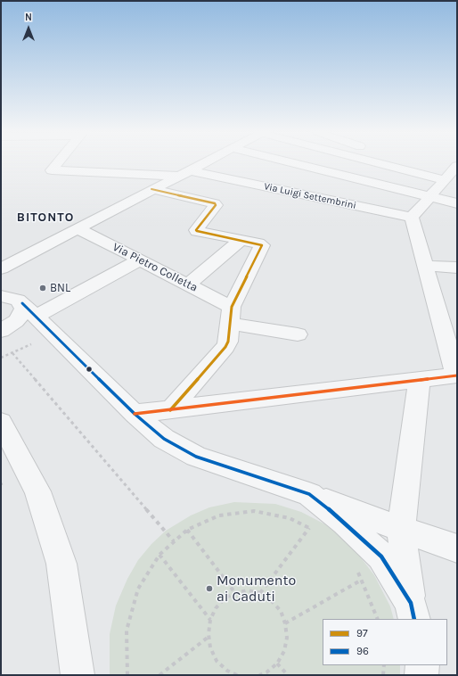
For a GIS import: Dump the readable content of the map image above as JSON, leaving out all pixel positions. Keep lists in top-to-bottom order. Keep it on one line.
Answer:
{"streets":{"street":["Via Luigi Settembrini","Via Pietro Colletta"]},"districts":["BITONTO"],"places":["BNL","Monumento ai Caduti"],"lines":["transit line 97","transit line 96"],"legend":["97","96"],"north":"top"}
